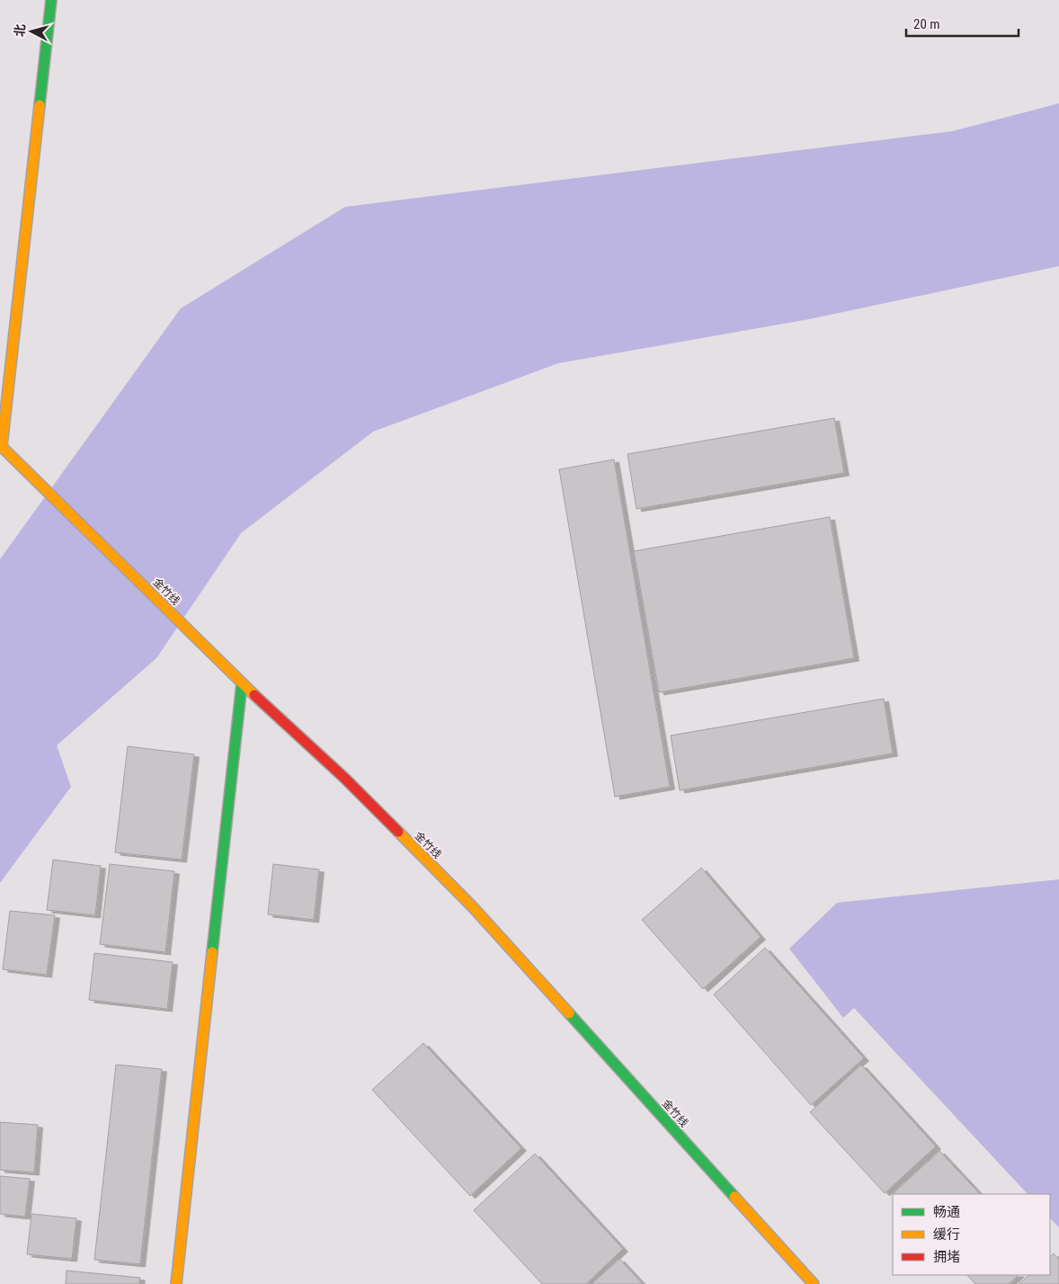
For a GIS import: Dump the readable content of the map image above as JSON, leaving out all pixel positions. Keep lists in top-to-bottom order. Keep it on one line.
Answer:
{"streets":{"main road":["金竹线"]},"legend":["畅通","缓行","拥堵"],"scale_bar":"20 m","north":"left"}
